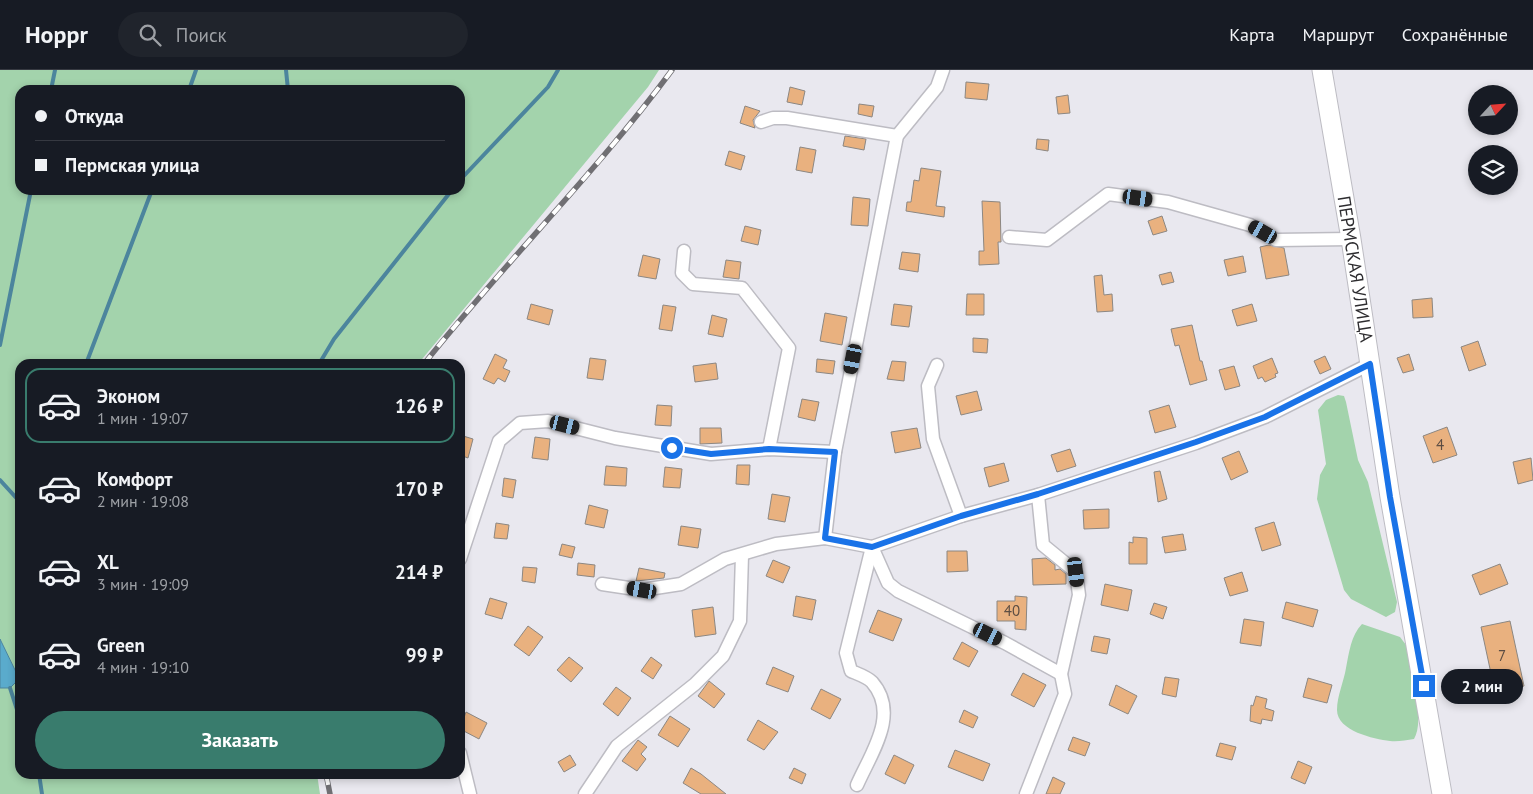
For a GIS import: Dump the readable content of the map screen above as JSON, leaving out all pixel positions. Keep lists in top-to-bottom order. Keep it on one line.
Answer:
{"streets":{"main road":["ПЕРМСКАЯ УЛИЦА"]},"house_numbers":["4","40","7"],"north":"top right","page":{"header":"Hoppr","search":"Поиск","nav":["Карта","Маршрут","Сохранённые"],"banner":["Откуда","Пермская улица"],"list":[{"name":"Эконом","note":"1 мин · 19:07","value":"126 ₽"},{"name":"Комфорт","note":"2 мин · 19:08","value":"170 ₽"},{"name":"XL","note":"3 мин · 19:09","value":"214 ₽"},{"name":"Green","note":"4 мин · 19:10","value":"99 ₽"}],"bubble":"2 мин","buttons":"Заказать"}}
